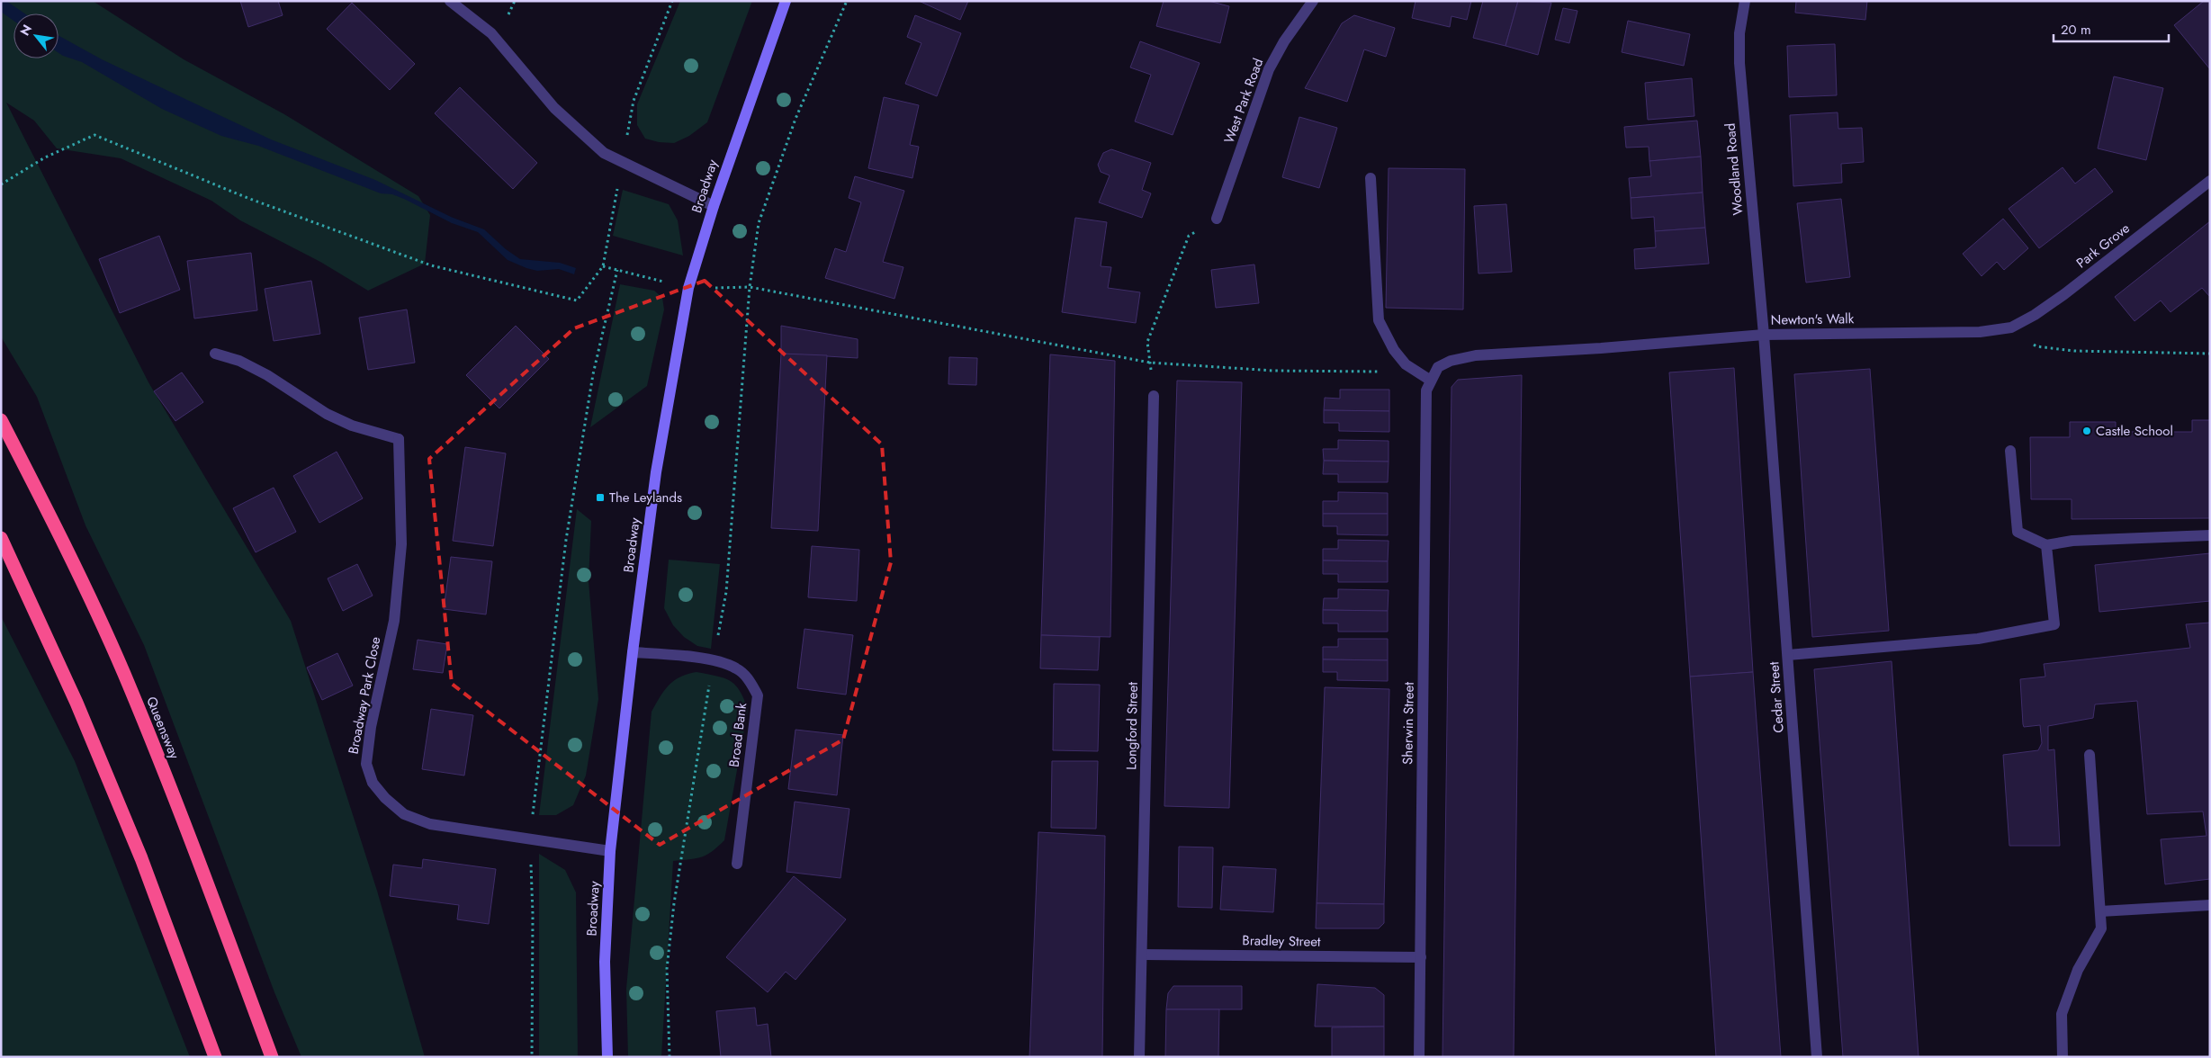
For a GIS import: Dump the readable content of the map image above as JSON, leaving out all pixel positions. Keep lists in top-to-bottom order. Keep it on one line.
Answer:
{"streets":{"highway":["Queensway"],"street":["West Park Road","Woodland Road","Broadway","Park Grove","Newton's Walk","Broadway Park Close","Cedar Street","Sherwin Street","Longford Street","Broad Bank","Bradley Street"]},"crossings":[["Woodland Road","Newton's Walk"],["Woodland Road","Cedar Street"],["Broadway","Broadway Park Close"],["Broadway","Broad Bank"],["Park Grove","Newton's Walk"],["Newton's Walk","Cedar Street"],["Newton's Walk","Sherwin Street"],["Sherwin Street","Bradley Street"],["Longford Street","Bradley Street"]],"places":{"other":["Castle School"],"transit":["The Leylands"]},"scale_bar":"20 m","north":"top left"}
